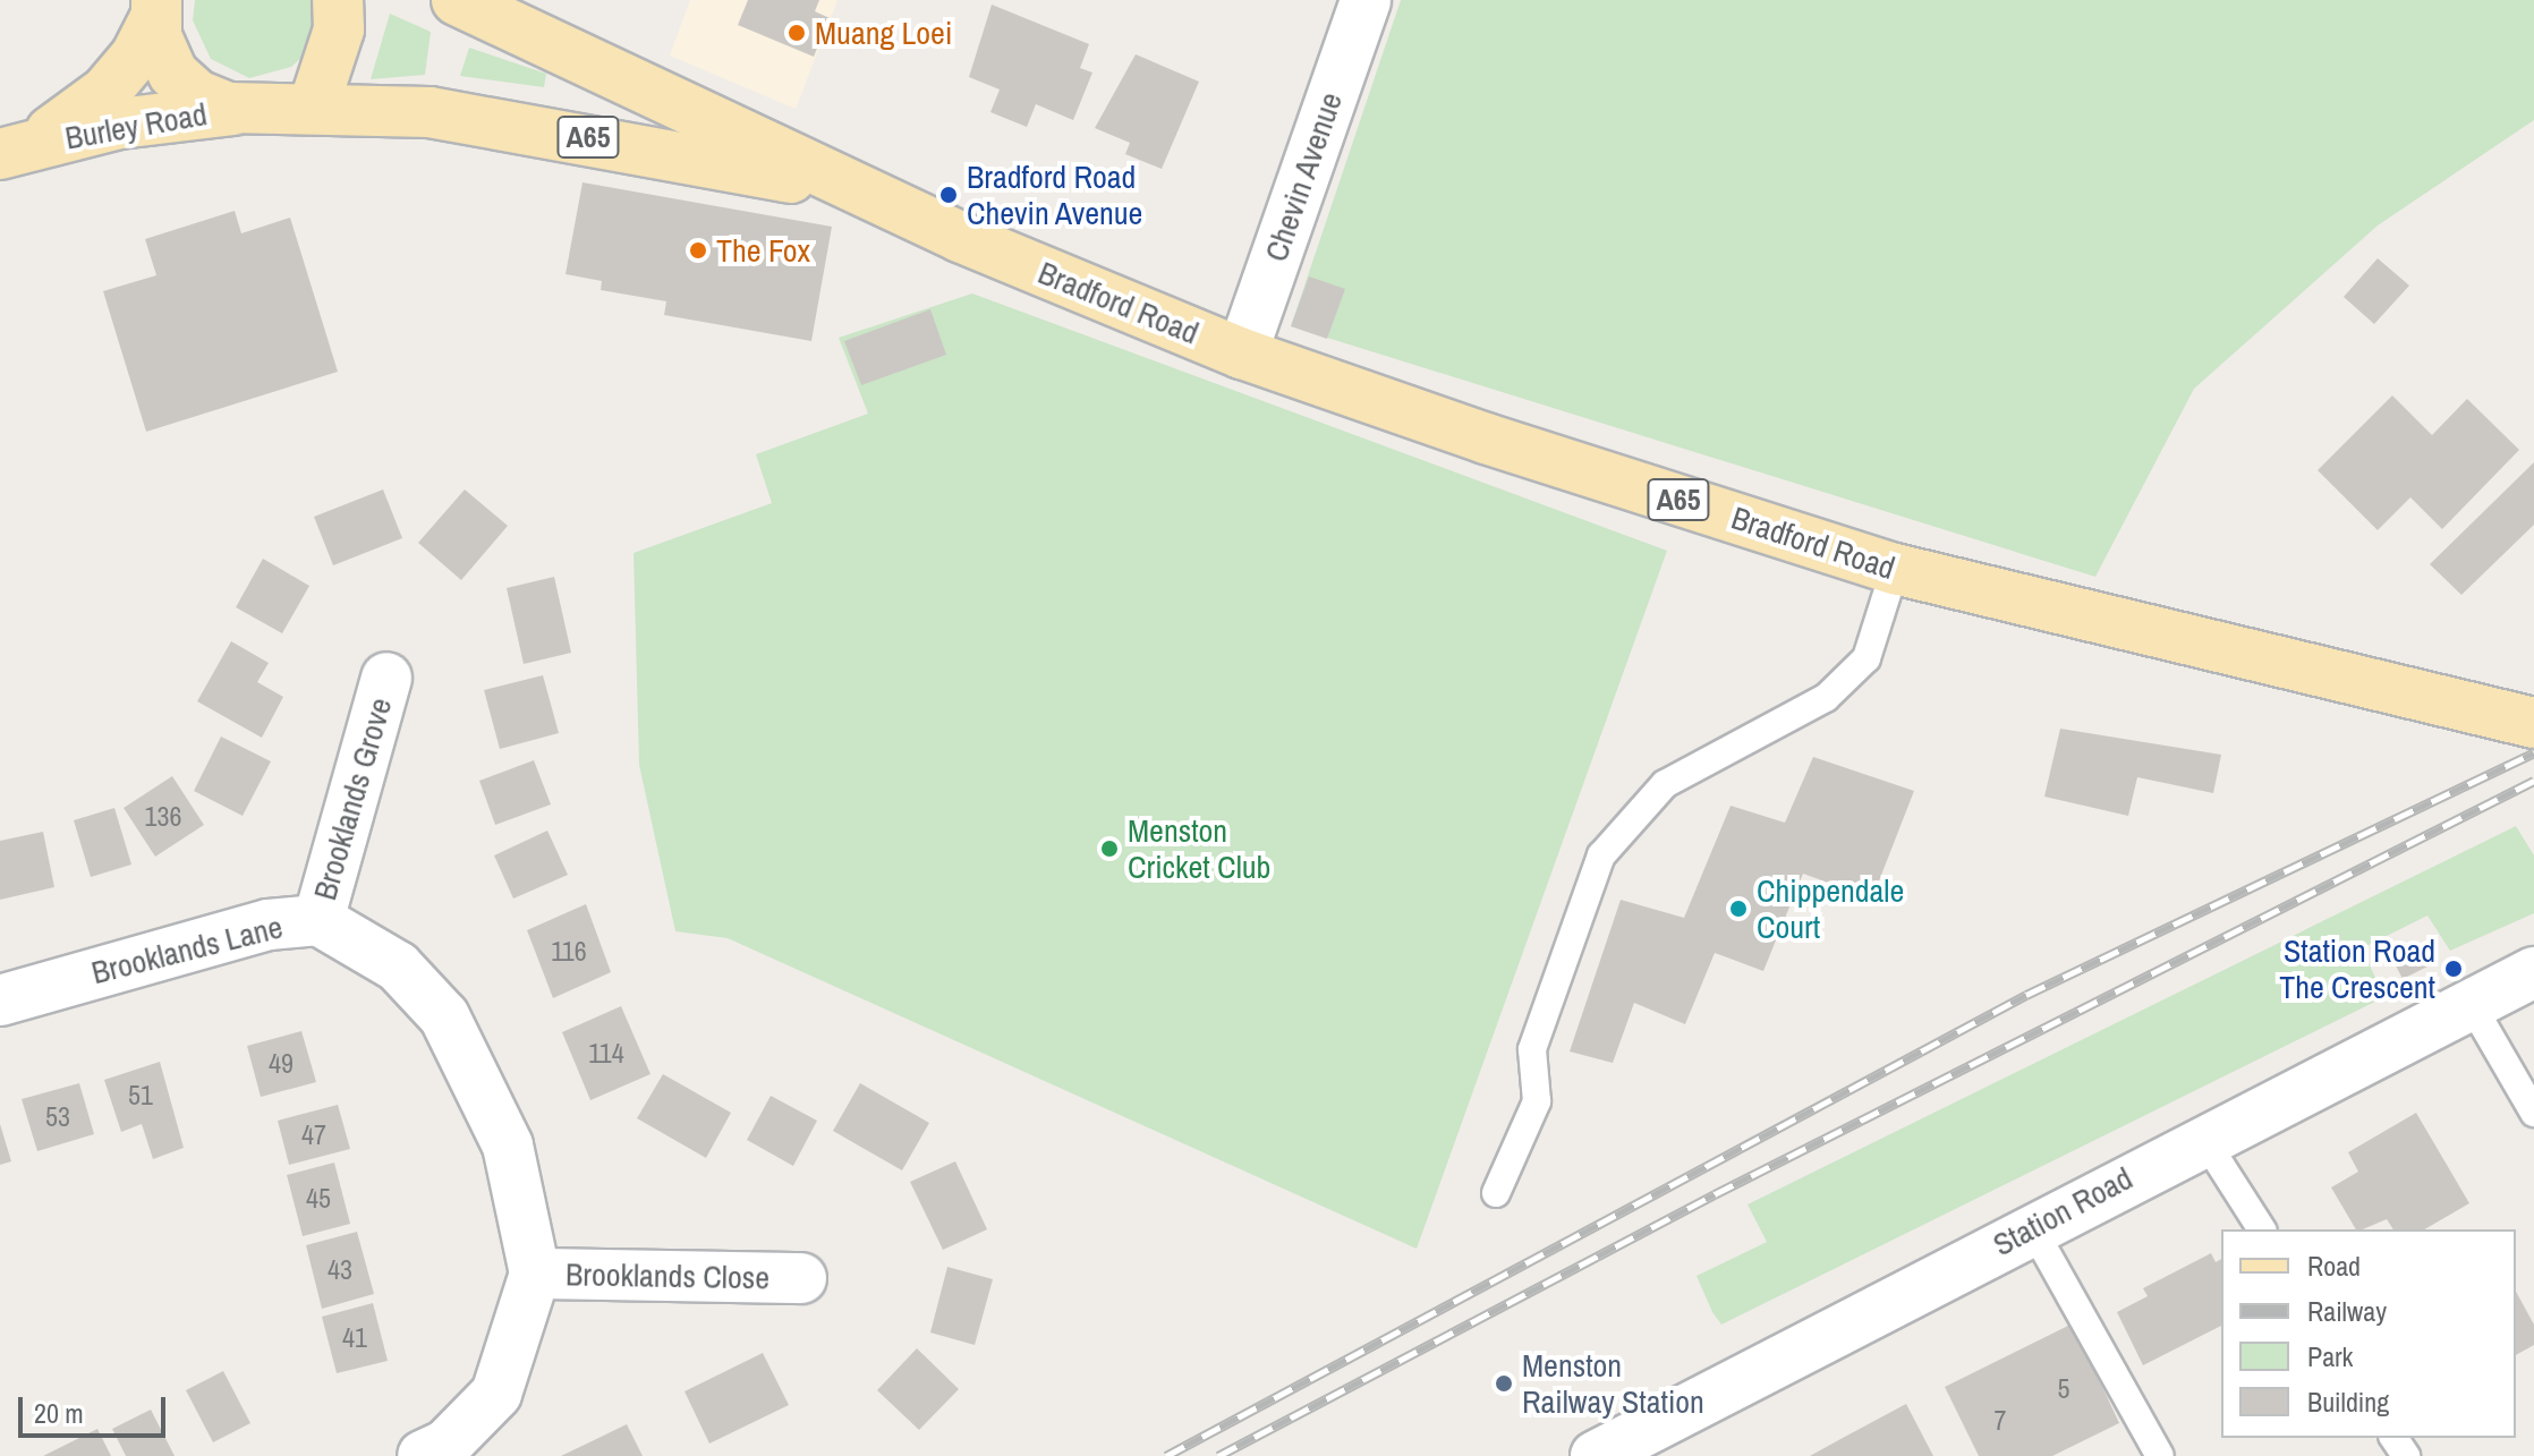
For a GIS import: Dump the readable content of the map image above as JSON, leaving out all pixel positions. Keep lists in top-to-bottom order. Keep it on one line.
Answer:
{"streets":{"main road":["Burley Road","A65","Bradford Road"],"street":["Chevin Avenue","Brooklands Grove","Brooklands Lane","Station Road","Brooklands Close"]},"crossings":[["Burley Road","A65"],["A65","Bradford Road"],["Chevin Avenue","Bradford Road"],["Brooklands Grove","Brooklands Lane"],["Brooklands Lane","Brooklands Close"]],"places":["Muang Loei","Bradford Road Chevin Avenue","The Fox","Menston Cricket Club","Chippendale Court","Station Road The Crescent","Menston Railway Station"],"house_numbers":["136","116","114","49","51","53","47","45","43","41","5","7"],"legend":["Road","Railway","Park","Building"],"scale_bar":"20 m"}
